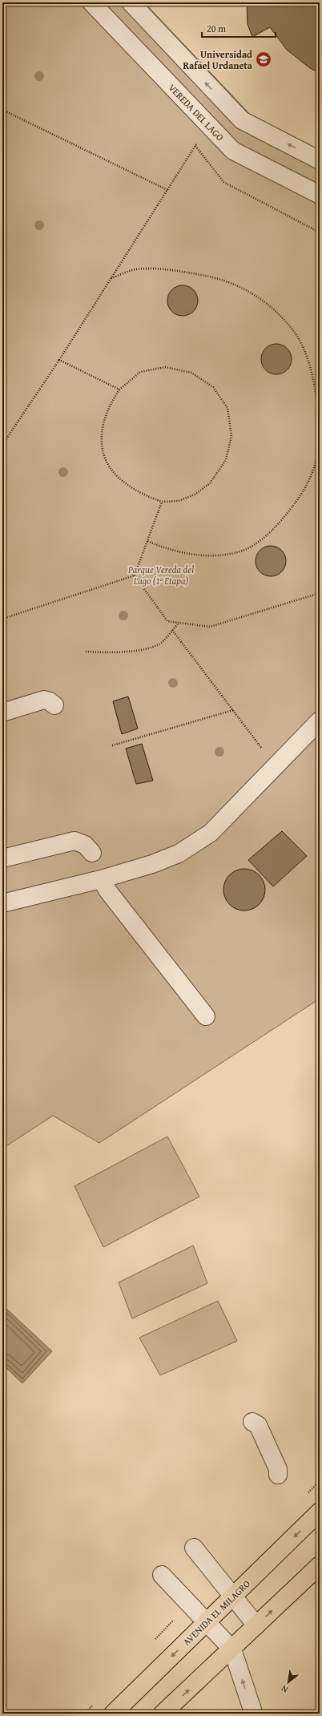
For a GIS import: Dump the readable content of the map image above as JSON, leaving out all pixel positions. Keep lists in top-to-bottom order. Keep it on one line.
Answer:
{"streets":{"main road":["AVENIDA EL MILAGRO"],"street":["VEREDA DEL LAGO"]},"parks":["Parque Vereda del Lago (1ª Etapa)"],"places":{"school or university":["Universidad Rafael Urdaneta"]},"scale_bar":"20 m","north":"bottom left"}
